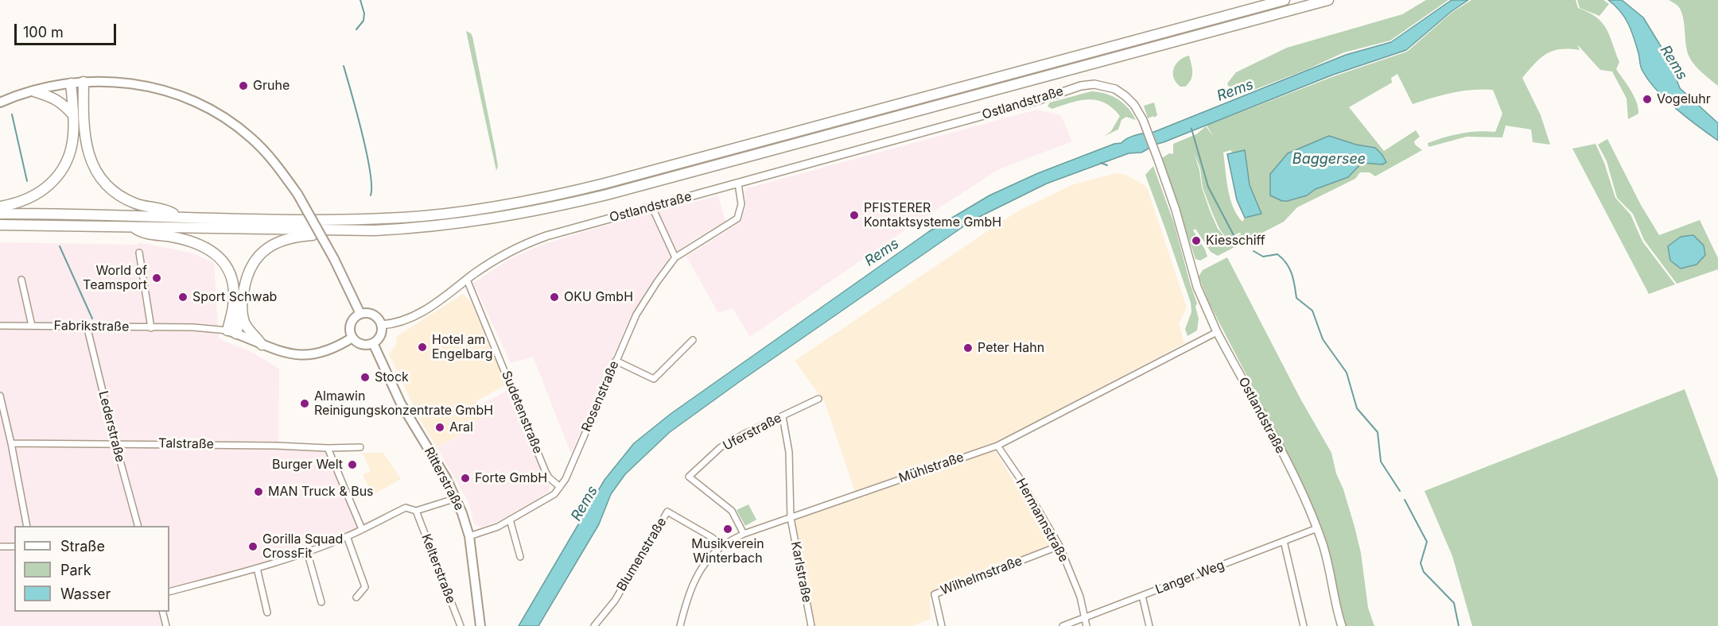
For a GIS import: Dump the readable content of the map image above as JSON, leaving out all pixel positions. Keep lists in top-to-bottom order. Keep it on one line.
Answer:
{"streets":{"main road":["Fabrikstraße","Ritterstraße"],"street":["Ostlandstraße","Rosenstraße","Sudetenstraße","Lederstraße","Uferstraße","Talstraße","Mühlstraße","Hermannstraße","Blumenstraße","Kelterstraße","Karlstraße","Wilhelmstraße","Langer Weg"]},"crossings":[["Ostlandstraße","Fabrikstraße"],["Ostlandstraße","Rosenstraße"],["Ostlandstraße","Sudetenstraße"],["Ostlandstraße","Mühlstraße"],["Ostlandstraße","Ritterstraße"],["Ostlandstraße","Langer Weg"],["Fabrikstraße","Lederstraße"],["Fabrikstraße","Ritterstraße"],["Rosenstraße","Sudetenstraße"],["Rosenstraße","Ritterstraße"],["Lederstraße","Talstraße"],["Uferstraße","Mühlstraße"],["Uferstraße","Karlstraße"],["Mühlstraße","Hermannstraße"],["Mühlstraße","Blumenstraße"],["Mühlstraße","Karlstraße"],["Hermannstraße","Wilhelmstraße"],["Hermannstraße","Langer Weg"]],"water":["Rems","Baggersee"],"places":["Gruhe","Vogeluhr","PFISTERER Kontaktsysteme GmbH","Kiesschiff","World of Teamsport","Sport Schwab","OKU GmbH","Hotel am Engelbarg","Peter Hahn","Stock","Almawin Reinigungskonzentrate GmbH","Aral","Burger Welt","Forte GmbH","MAN Truck & Bus","Musikverein Winterbach","Gorilla Squad CrossFit"],"legend":["Straße","Park","Wasser"],"scale_bar":"100 m"}
